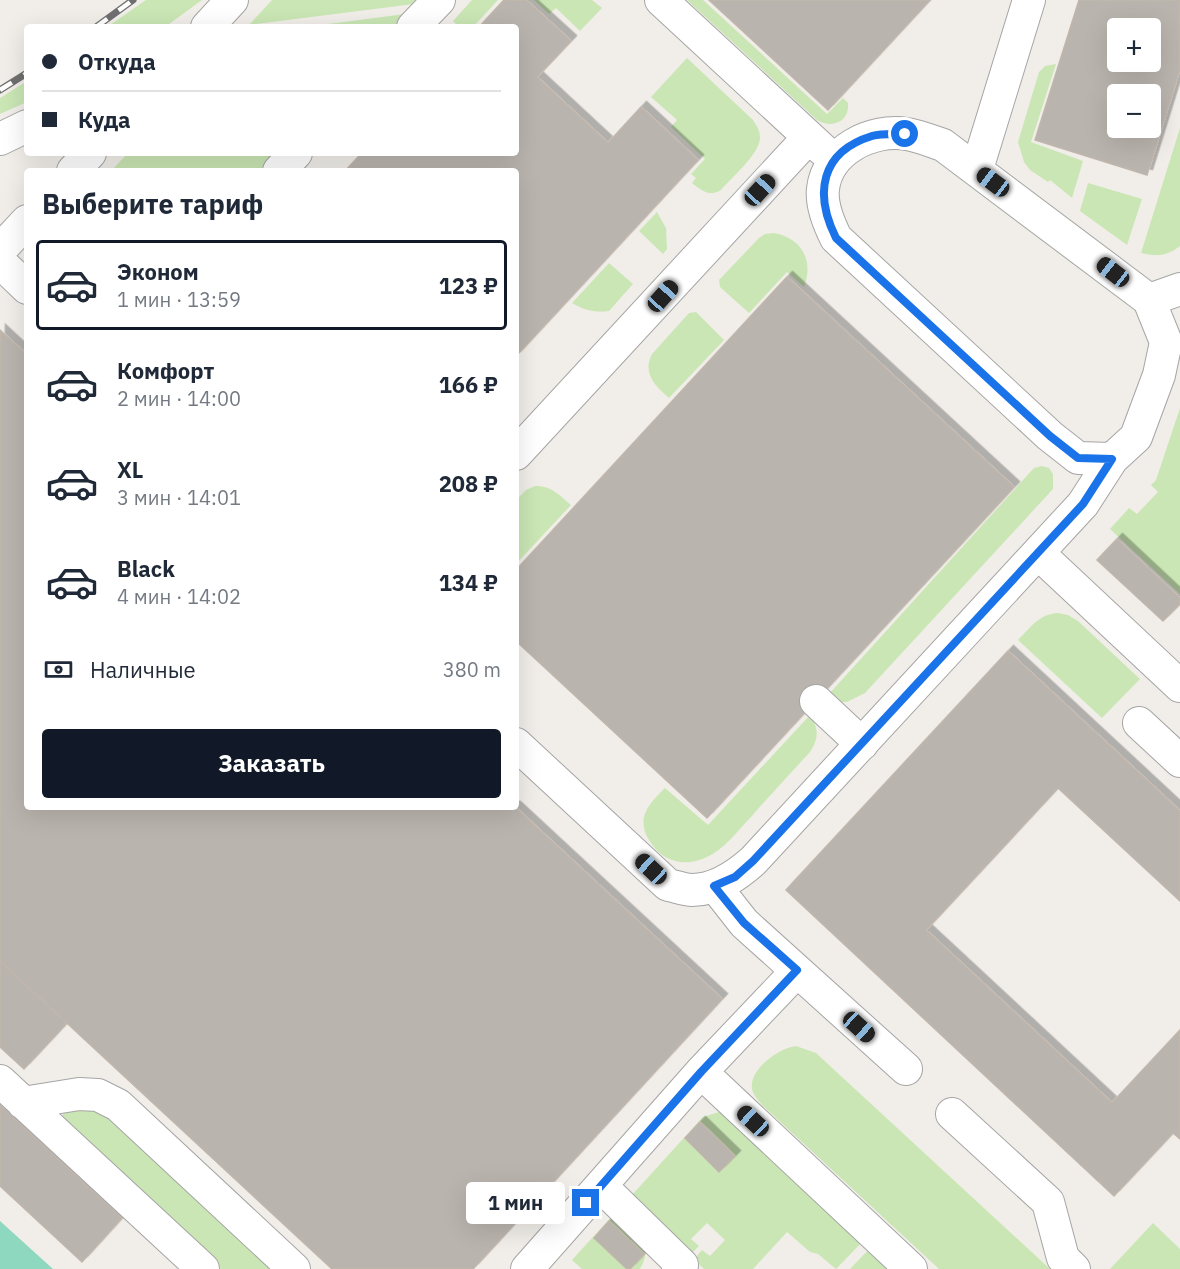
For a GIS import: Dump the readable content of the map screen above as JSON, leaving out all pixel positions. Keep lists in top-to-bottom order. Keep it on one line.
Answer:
{"page":{"map_buttons":["+","−"],"banner":["Откуда","Куда"],"heading":"Выберите тариф","list":[{"name":"Эконом","note":"1 мин · 13:59","value":"123 ₽"},{"name":"Комфорт","note":"2 мин · 14:00","value":"166 ₽"},{"name":"XL","note":"3 мин · 14:01","value":"208 ₽"},{"name":"Black","note":"4 мин · 14:02","value":"134 ₽"}],"pay":["Наличные","380 m"],"buttons":"Заказать","bubble":"1 мин"}}
